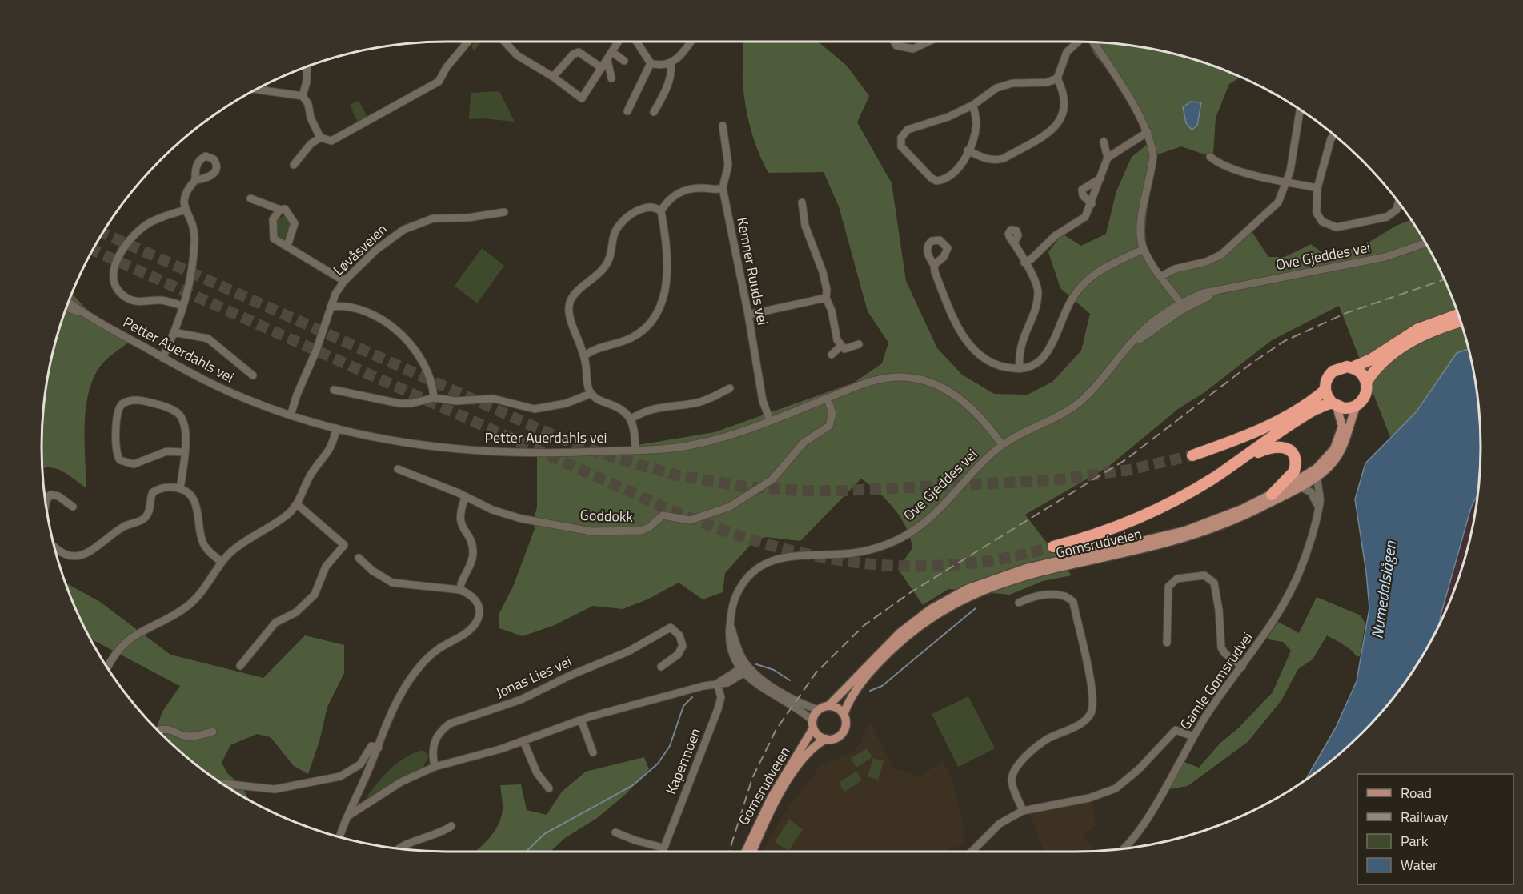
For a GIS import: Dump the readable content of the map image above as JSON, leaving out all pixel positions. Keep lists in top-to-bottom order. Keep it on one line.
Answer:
{"streets":{"main road":["Gomsrudveien"],"street":["Løvåsveien","Ove Gjeddes vei","Kemner Ruuds vei","Petter Auerdahls vei","Goddokk","Jonas Lies vei","Gamle Gomsrudvei","Kapermoen"]},"crossings":[["Løvåsveien","Petter Auerdahls vei"],["Ove Gjeddes vei","Petter Auerdahls vei"],["Ove Gjeddes vei","Gomsrudveien"],["Kemner Ruuds vei","Petter Auerdahls vei"],["Petter Auerdahls vei","Goddokk"],["Gomsrudveien","Gamle Gomsrudvei"]],"water":["Numedalslågen"],"legend":["Road","Railway","Park","Water"]}
